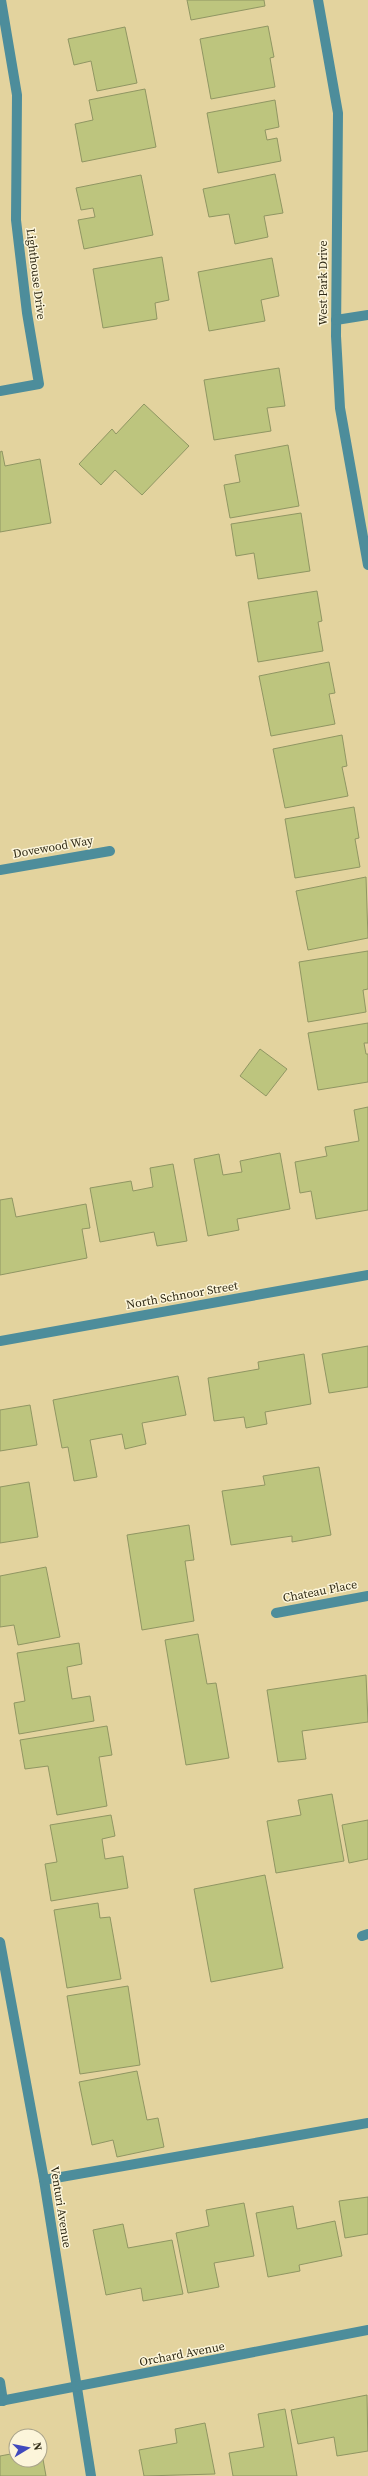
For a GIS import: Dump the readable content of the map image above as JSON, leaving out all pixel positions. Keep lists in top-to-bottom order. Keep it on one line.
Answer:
{"streets":{"street":["Lighthouse Drive","West Park Drive","Dovewood Way","North Schnoor Street","Chateau Place","Venturi Avenue","Orchard Avenue"]},"crossings":[["Venturi Avenue","Orchard Avenue"]],"north":"right"}
